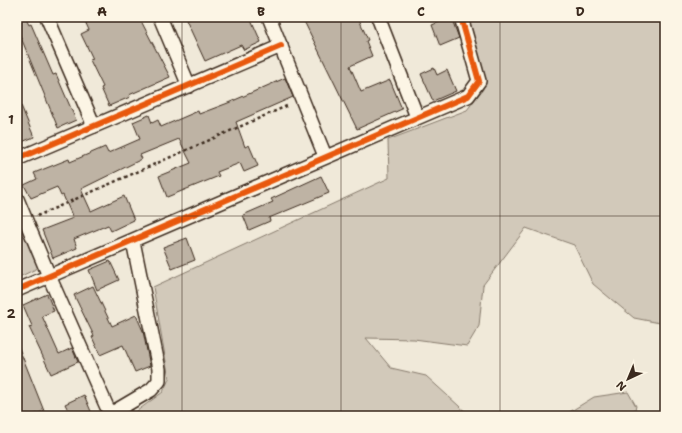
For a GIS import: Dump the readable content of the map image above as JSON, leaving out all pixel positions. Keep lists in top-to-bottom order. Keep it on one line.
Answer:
{"north":"bottom left","grid":{"columns":["A","B","C","D"],"rows":["1","2"]}}
